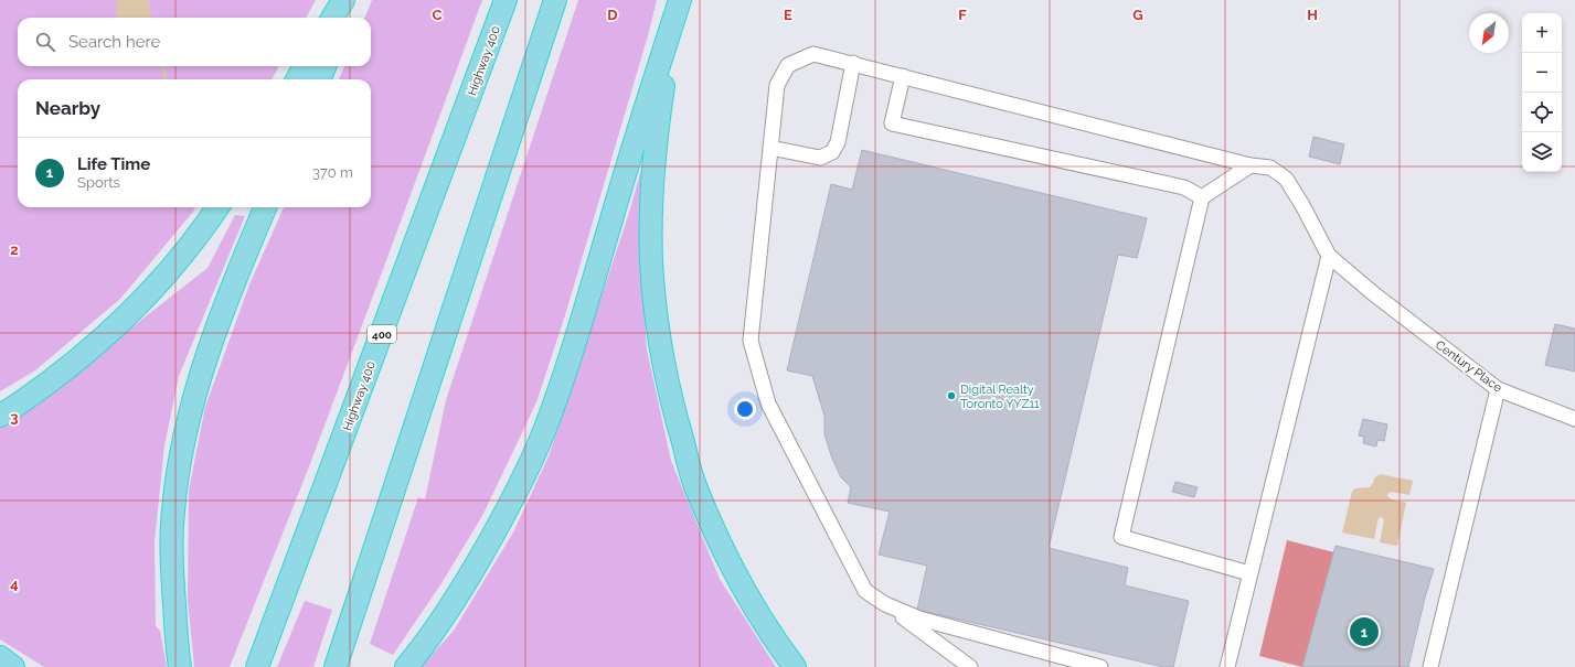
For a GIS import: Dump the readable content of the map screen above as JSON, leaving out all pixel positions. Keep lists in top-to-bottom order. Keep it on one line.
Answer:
{"streets":{"highway":["Highway 400","400"],"street":["Century Place"]},"places":["Digital Realty Toronto YYZ11"],"north":"bottom left","page":{"map_buttons":["+","−"],"search":"Search here","heading":"Nearby","list":[{"mark":"1","name":"Life Time","note":"Sports","value":"370 m"}],"pins":"1"},"grid":{"columns":["C","D","E","F","G","H"],"rows":["2","3","4"]}}
